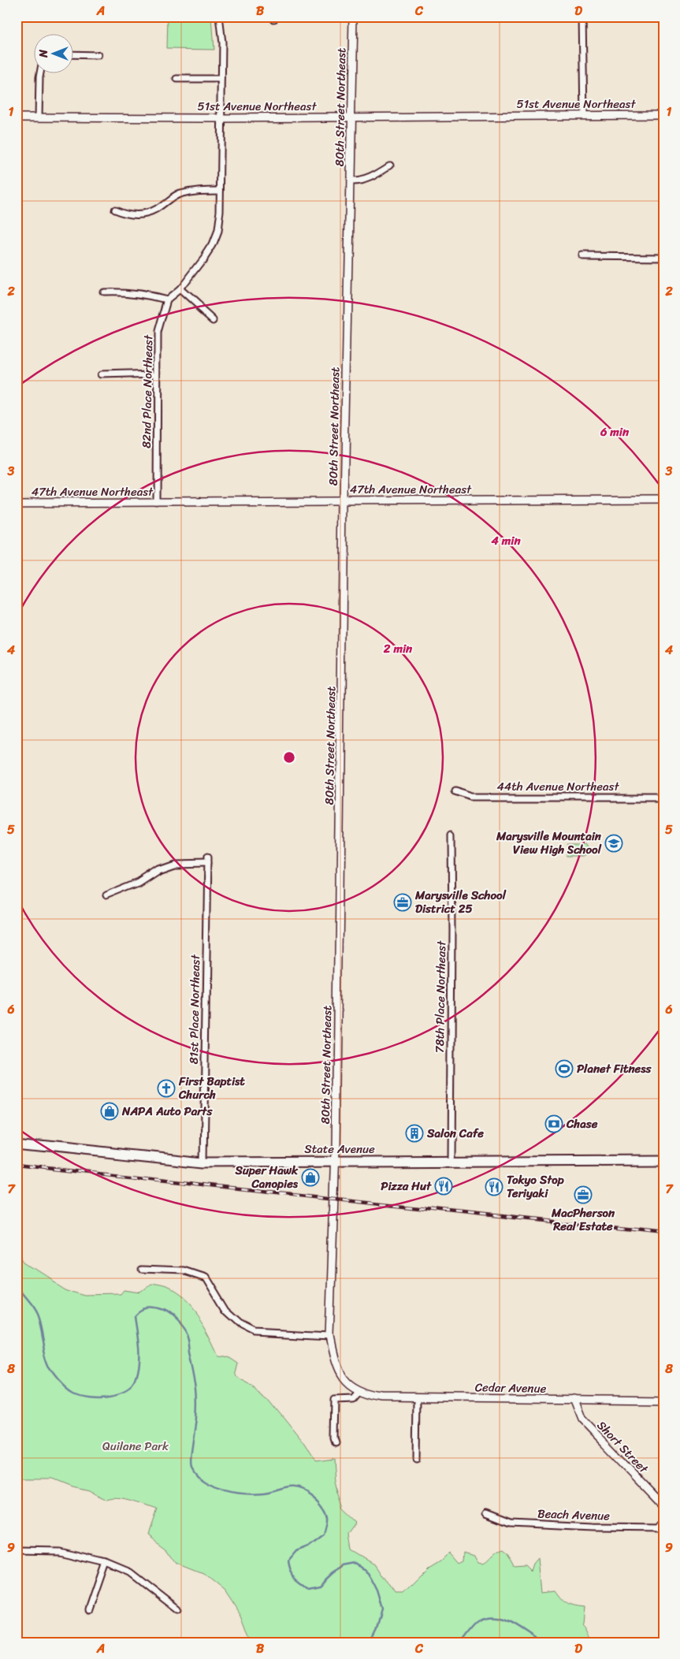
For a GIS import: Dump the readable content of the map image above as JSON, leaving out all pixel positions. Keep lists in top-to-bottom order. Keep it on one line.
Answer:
{"streets":{"main road":["State Avenue"],"street":["51st Avenue Northeast","80th Street Northeast","82nd Place Northeast","47th Avenue Northeast","44th Avenue Northeast","78th Place Northeast","81st Place Northeast","Cedar Avenue","Short Street","Beach Avenue"]},"crossings":[["51st Avenue Northeast","80th Street Northeast"],["80th Street Northeast","47th Avenue Northeast"],["80th Street Northeast","State Avenue"],["80th Street Northeast","Cedar Avenue"],["82nd Place Northeast","47th Avenue Northeast"],["78th Place Northeast","State Avenue"],["81st Place Northeast","State Avenue"],["Cedar Avenue","Short Street"]],"parks":["Quilane Park"],"places":{"school or university":["Marysville Mountain View High School"],"office":["Marysville School District 25","MacPherson Real Estate"],"sports":["Planet Fitness"],"church":["First Baptist Church"],"shop":["NAPA Auto Parts","Super Hawk Canopies"],"bank":["Chase"],"building":["Salon Cafe"],"restaurant":["Pizza Hut","Tokyo Stop Teriyaki"]},"north":"left","grid":{"columns":["A","B","C","D"],"rows":["1","2","3","4","5","6","7","8","9"]},"rings":["6 min","4 min","2 min"]}
